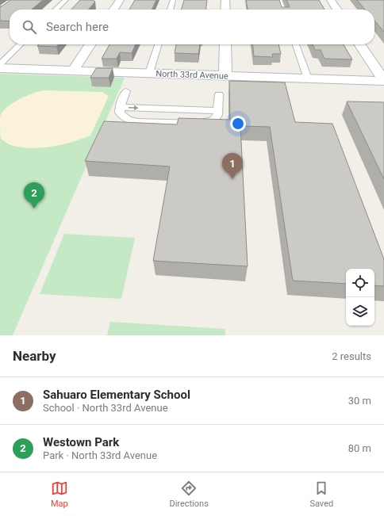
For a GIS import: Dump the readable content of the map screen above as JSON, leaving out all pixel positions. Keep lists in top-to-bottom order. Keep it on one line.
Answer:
{"streets":{"street":["North 33rd Avenue"]},"page":{"search":"Search here","pins":["1","2"],"heading":["Nearby","2 results"],"list":[{"mark":"1","name":"Sahuaro Elementary School","note":"School · North 33rd Avenue","value":"30 m"},{"mark":"2","name":"Westown Park","note":"Park · North 33rd Avenue","value":"80 m"}],"nav":["Map","Directions","Saved"]}}
